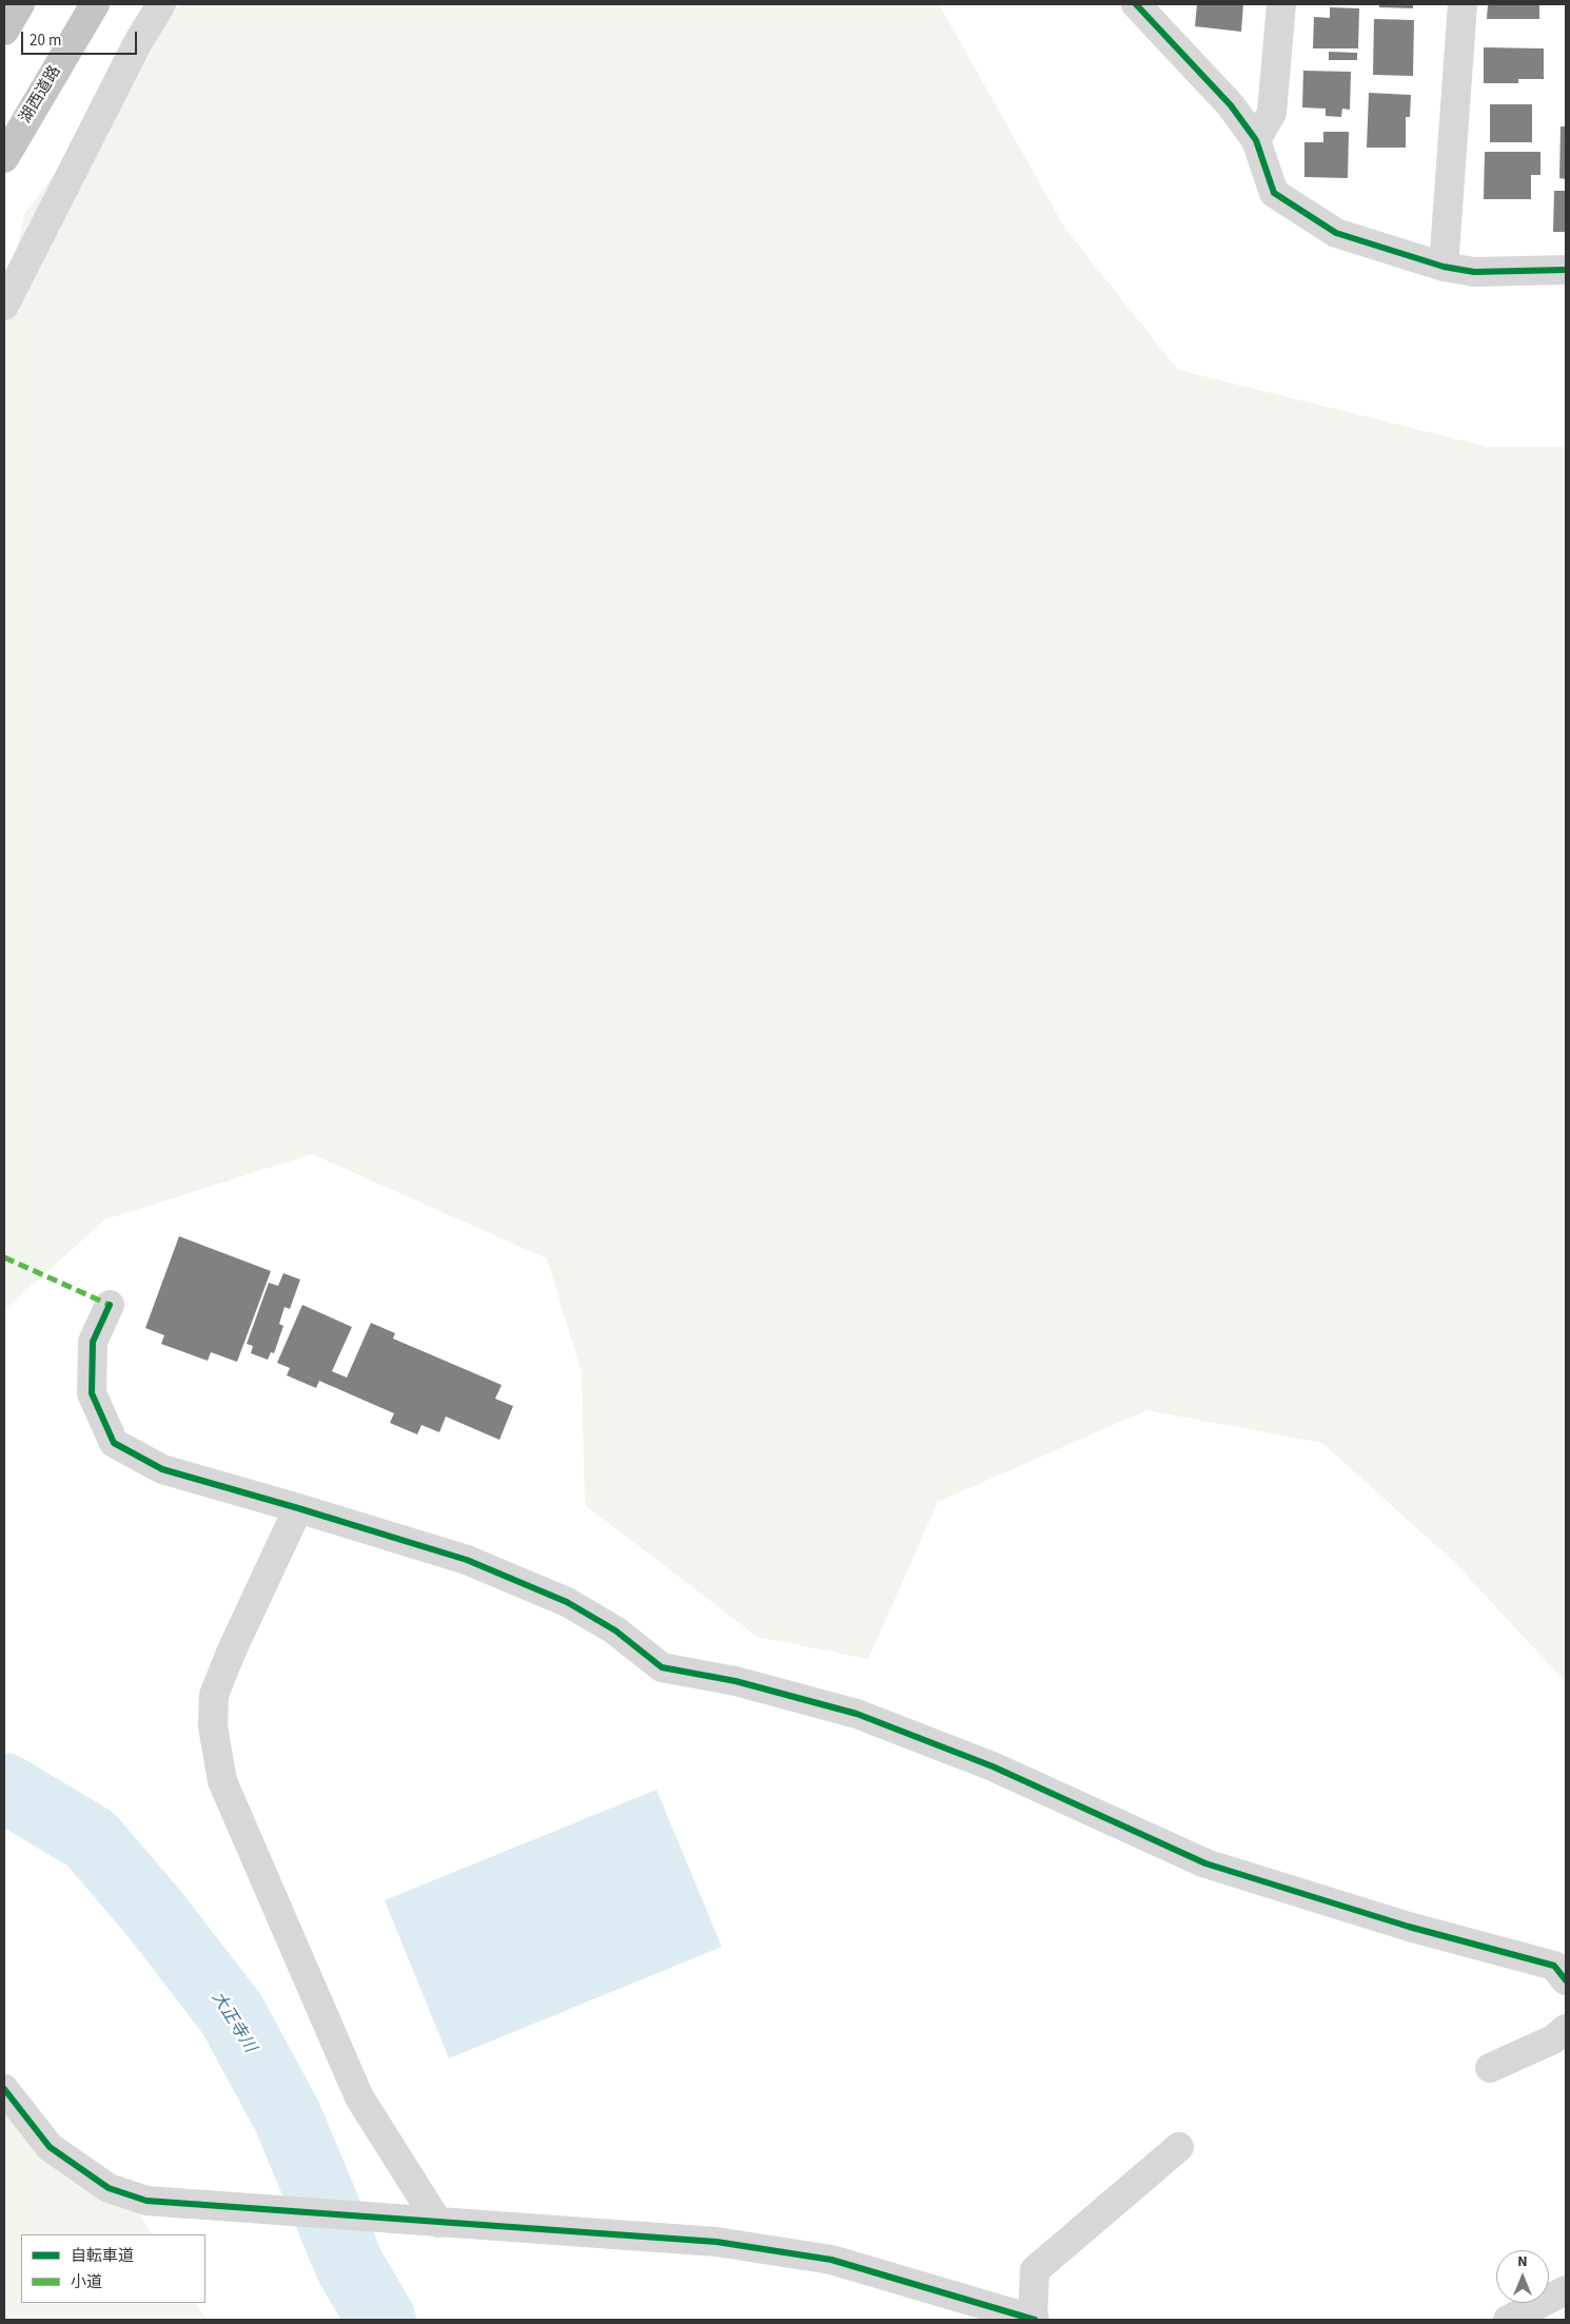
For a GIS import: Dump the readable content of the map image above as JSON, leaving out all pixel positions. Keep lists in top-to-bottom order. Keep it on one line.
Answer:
{"streets":{"highway":["湖西道路"]},"water":["大正寺川"],"legend":["自転車道","小道"],"scale_bar":"20 m","north":"top"}
